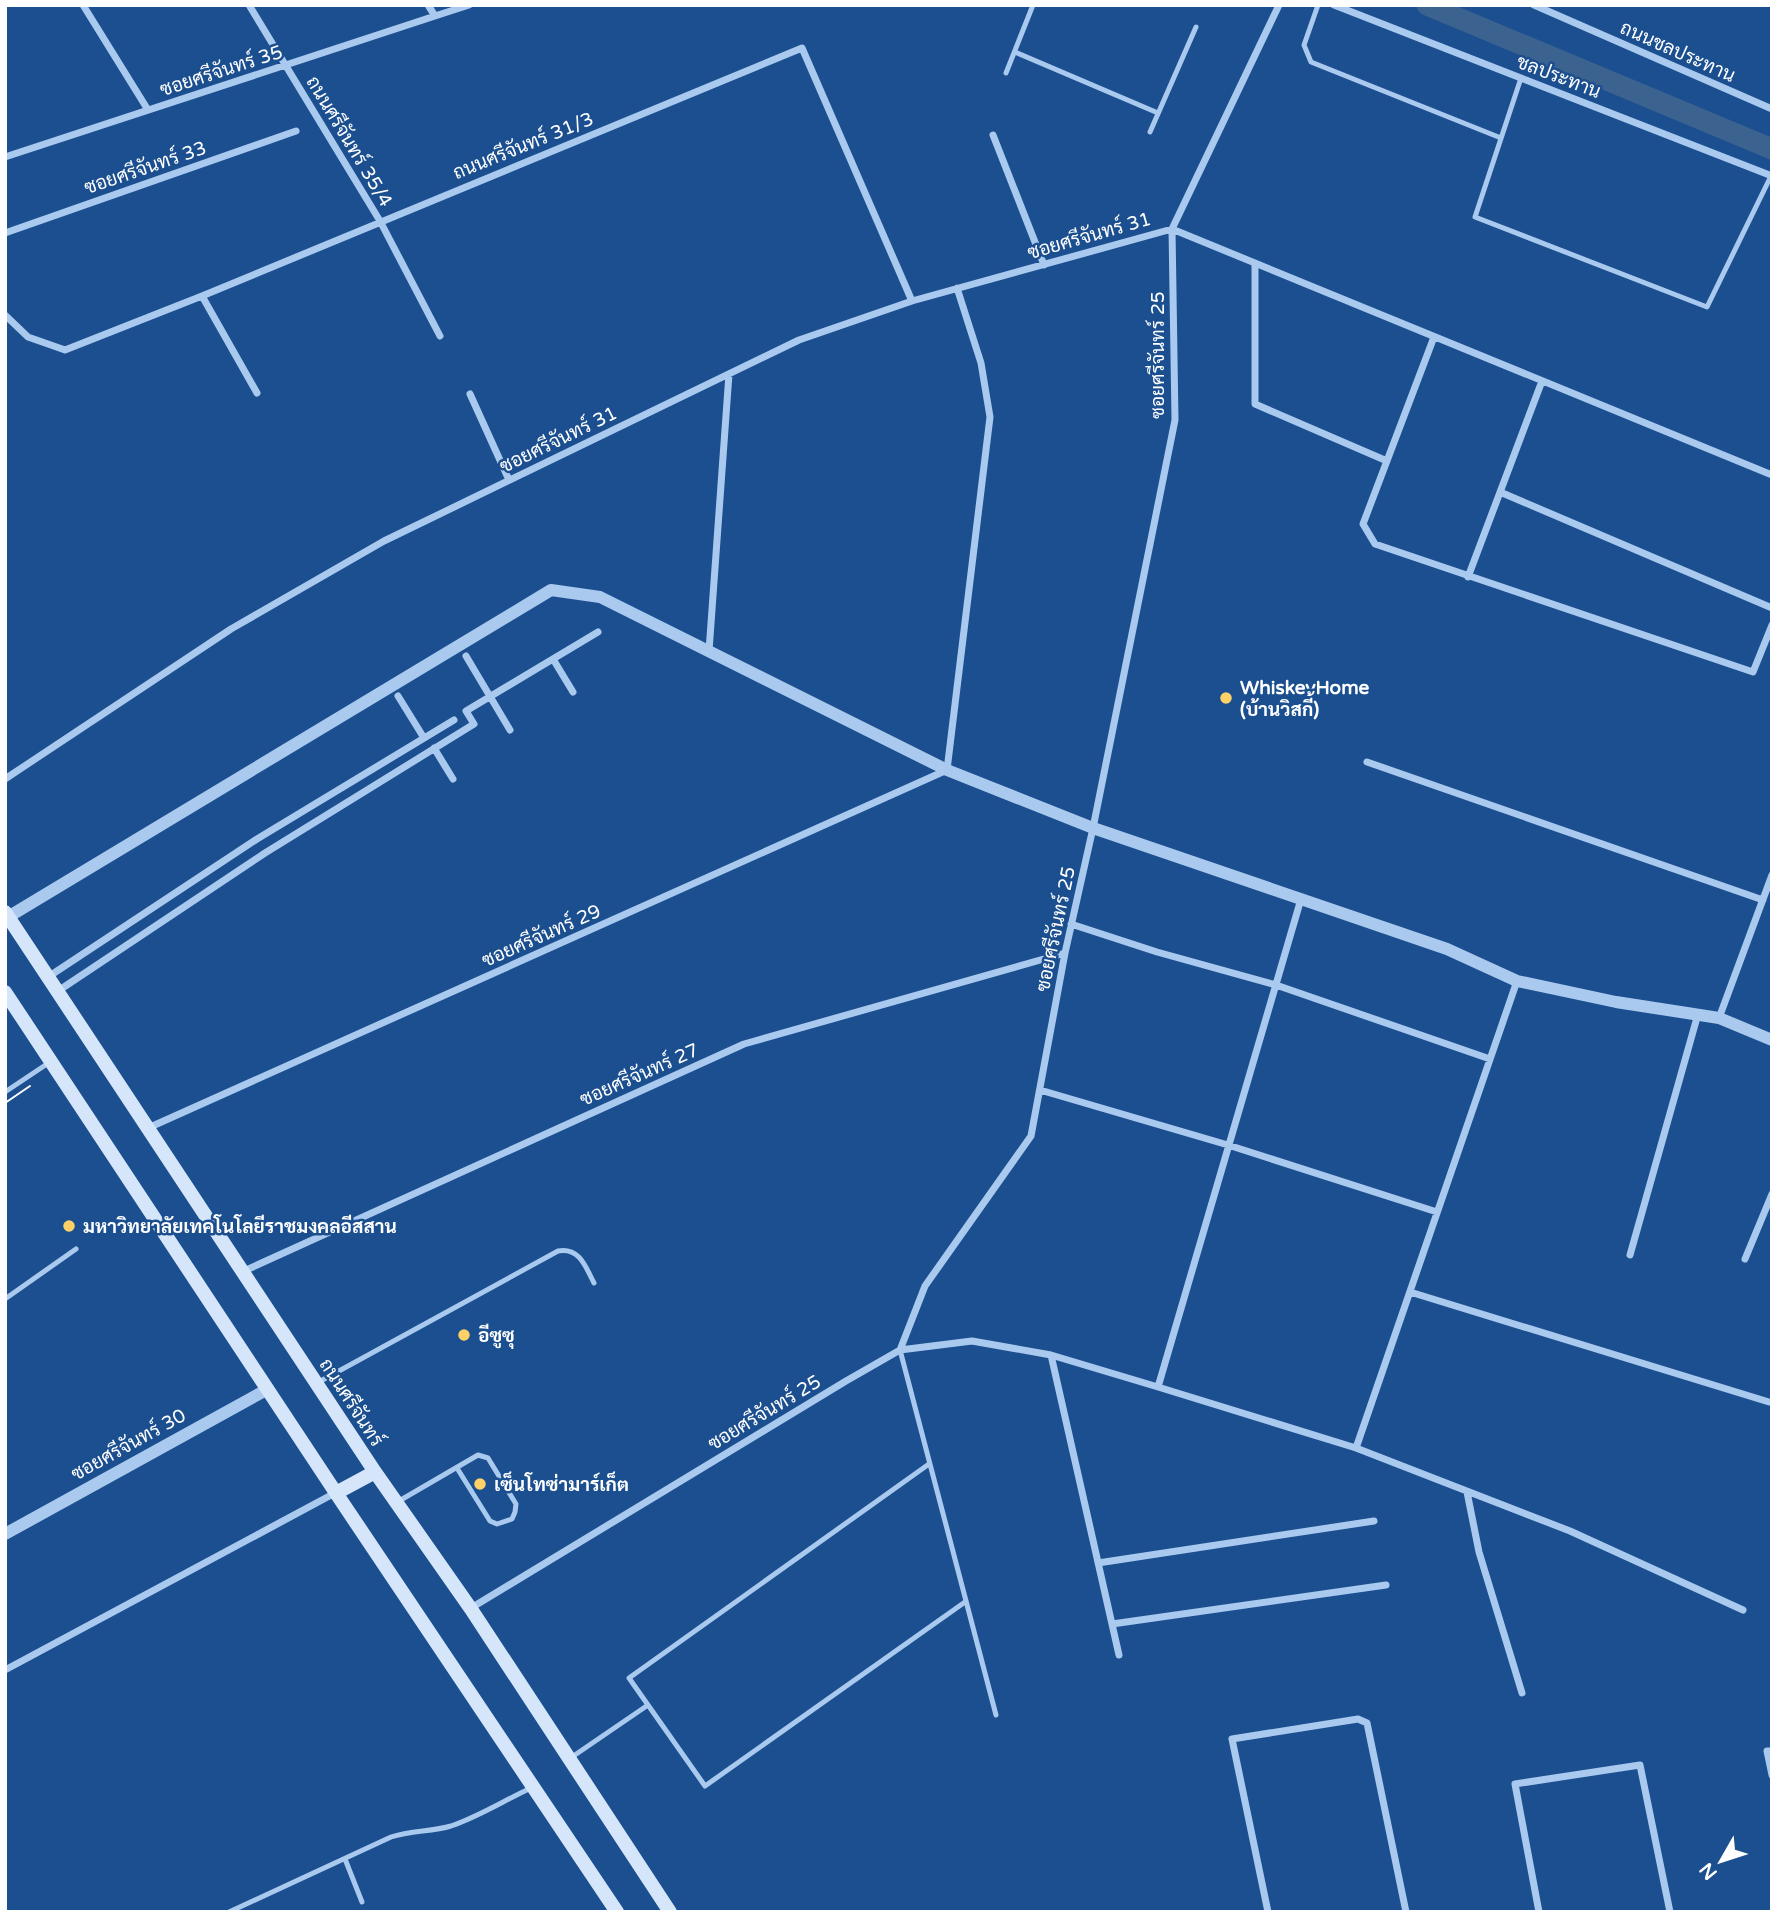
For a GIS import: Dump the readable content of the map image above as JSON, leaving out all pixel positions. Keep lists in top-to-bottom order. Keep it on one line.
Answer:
{"streets":{"main road":["ถนนศรีจันทร์"],"street":["ถนนชลประทาน","ซอยศรีจันทร์ 35","ชลประทาน","ถนนศรีจันทร์ 35/4","ถนนศรีจันทร์ 31/3","ซอยศรีจันทร์ 33","ซอยศรีจันทร์ 31","ซอยศรีจันทร์ 25","ซอยศรีจันทร์ 29","ซอยศรีจันทร์ 27","ซอยศรีจันทร์ 30"]},"crossings":[["ซอยศรีจันทร์ 35","ถนนศรีจันทร์ 35/4"],["ถนนศรีจันทร์ 35/4","ถนนศรีจันทร์ 31/3"],["ถนนศรีจันทร์ 31/3","ซอยศรีจันทร์ 31"],["ซอยศรีจันทร์ 31","ซอยศรีจันทร์ 25"],["ซอยศรีจันทร์ 25","ซอยศรีจันทร์ 27"],["ซอยศรีจันทร์ 25","ถนนศรีจันทร์"],["ซอยศรีจันทร์ 29","ถนนศรีจันทร์"],["ซอยศรีจันทร์ 27","ถนนศรีจันทร์"]],"places":["WhiskeyHome (บ้านวิสกี้)","มหาวิทยาลัยเทคโนโลยีราชมงคลอีสสาน","อีซูซุ","เซ็นโทซ่ามาร์เก็ต"],"north":"bottom left"}
